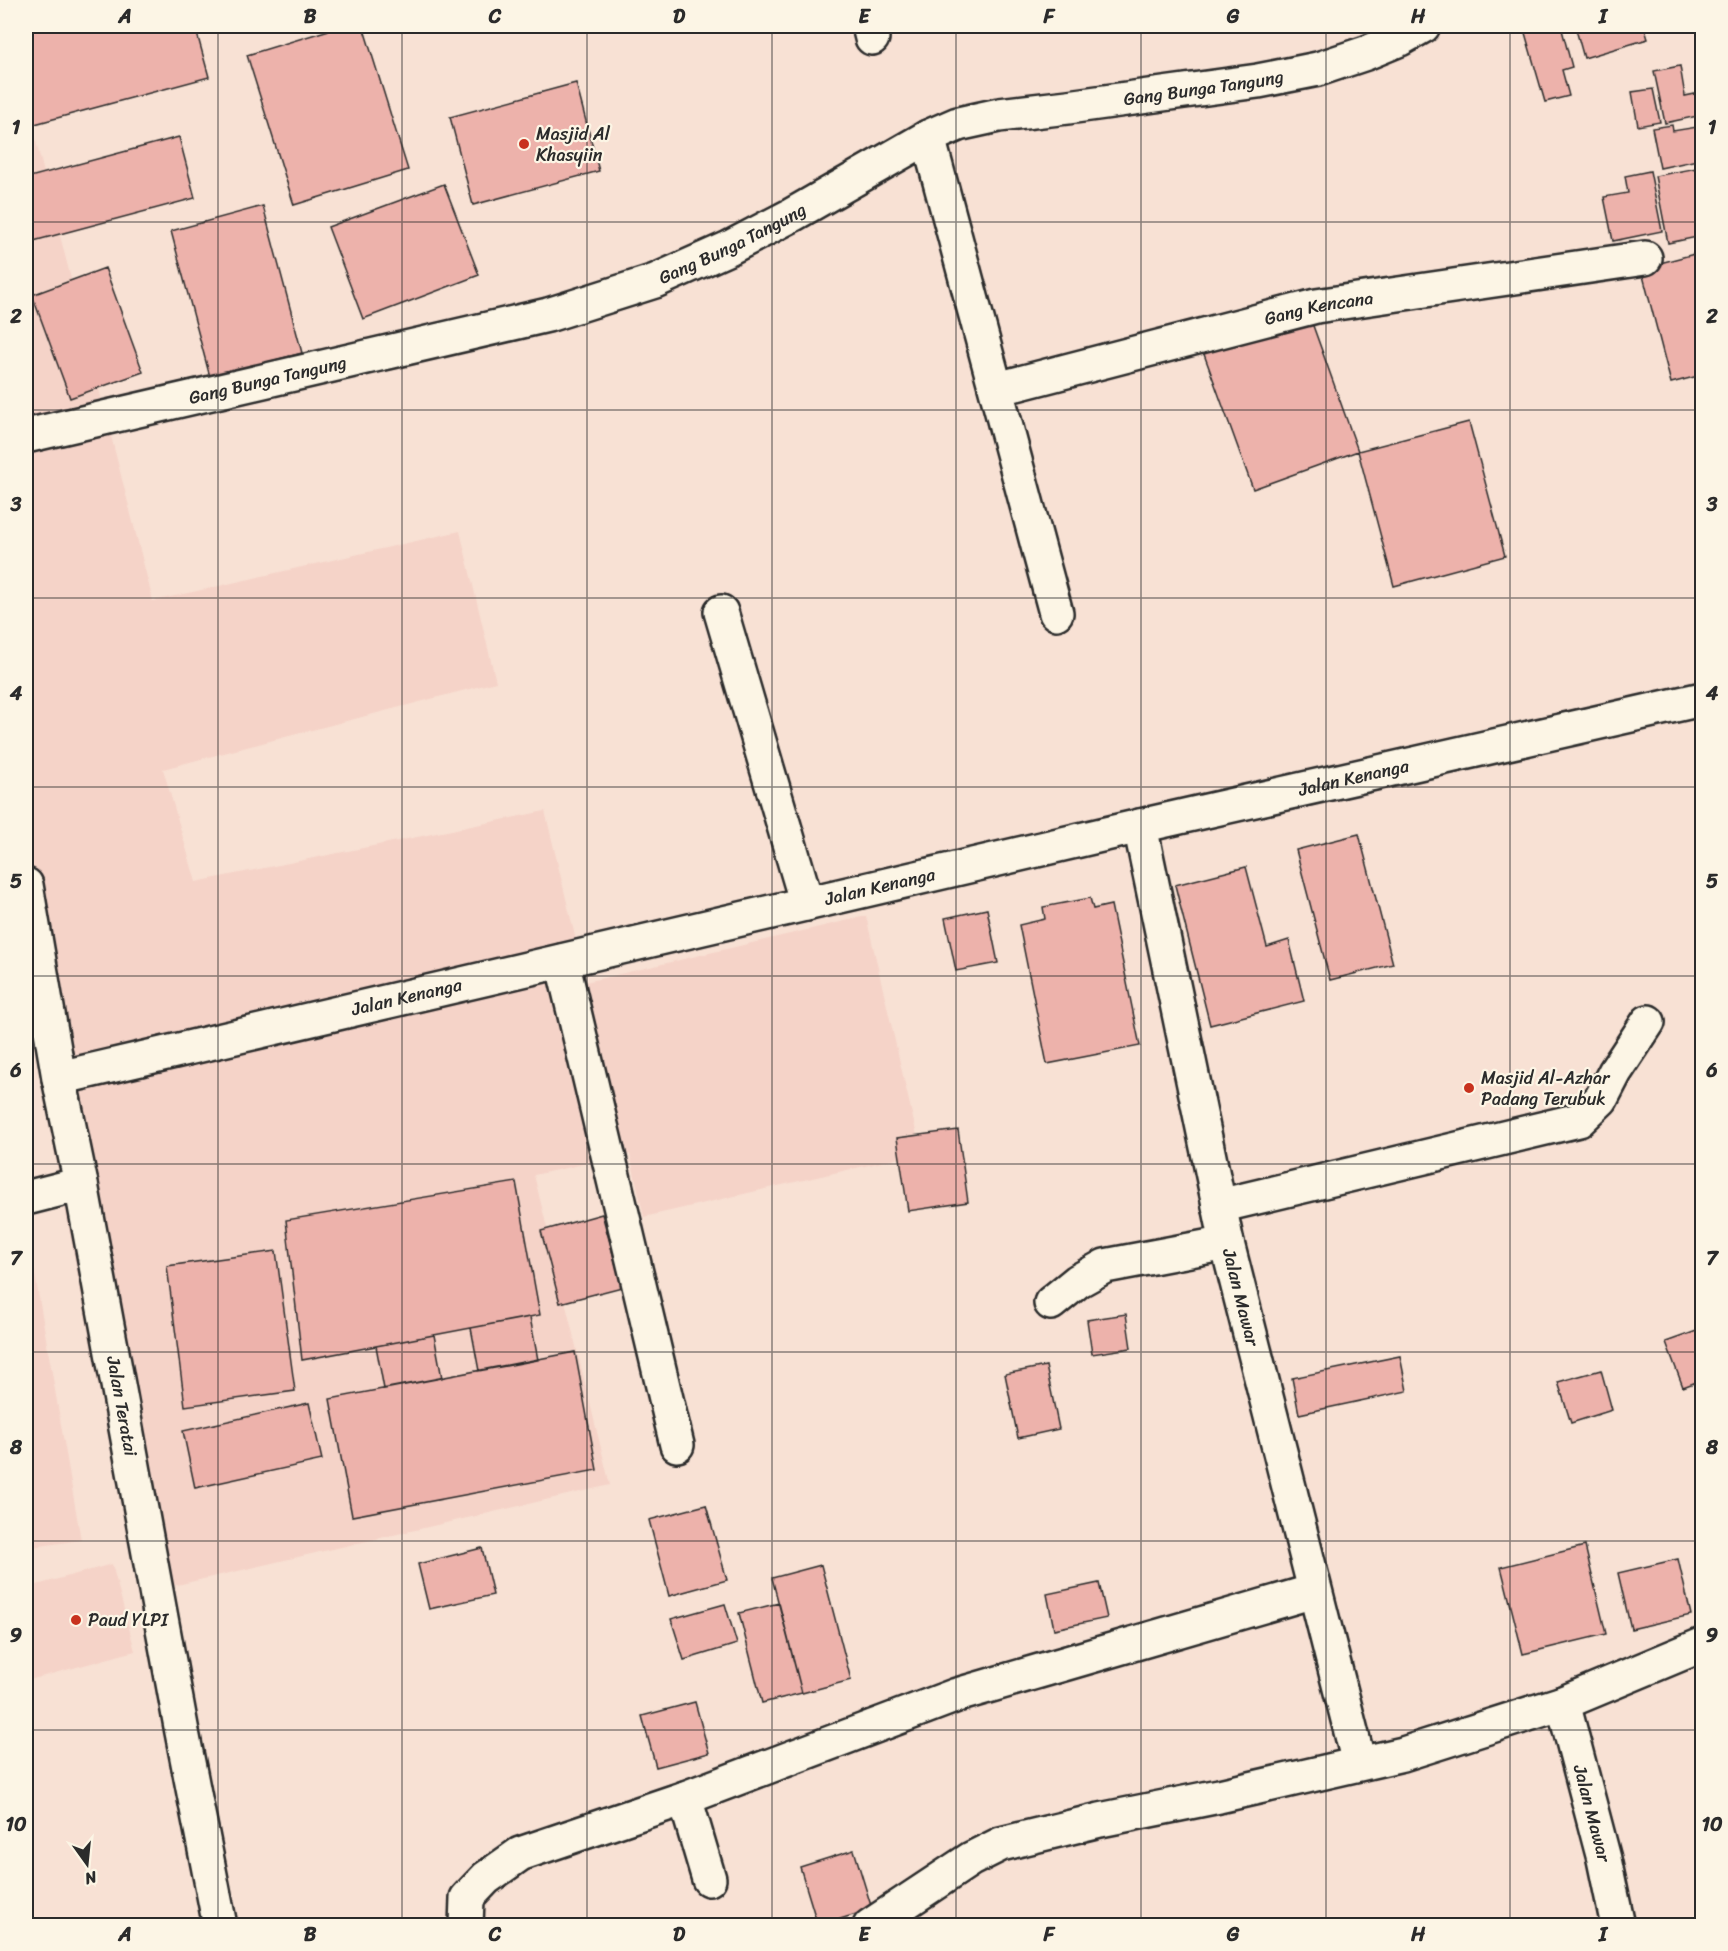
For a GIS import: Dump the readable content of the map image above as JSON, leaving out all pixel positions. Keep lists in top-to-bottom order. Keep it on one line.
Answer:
{"streets":{"street":["Gang Bunga Tangung","Gang Kencana","Jalan Kenanga","Jalan Mawar","Jalan Teratai"]},"crossings":[["Jalan Kenanga","Jalan Mawar"],["Jalan Kenanga","Jalan Teratai"]],"places":["Masjid Al Khasyiin","Masjid Al-Azhar Padang Terubuk","Paud YLPI"],"north":"bottom","grid":{"columns":["A","B","C","D","E","F","G","H","I"],"rows":["1","2","3","4","5","6","7","8","9","10"]}}
